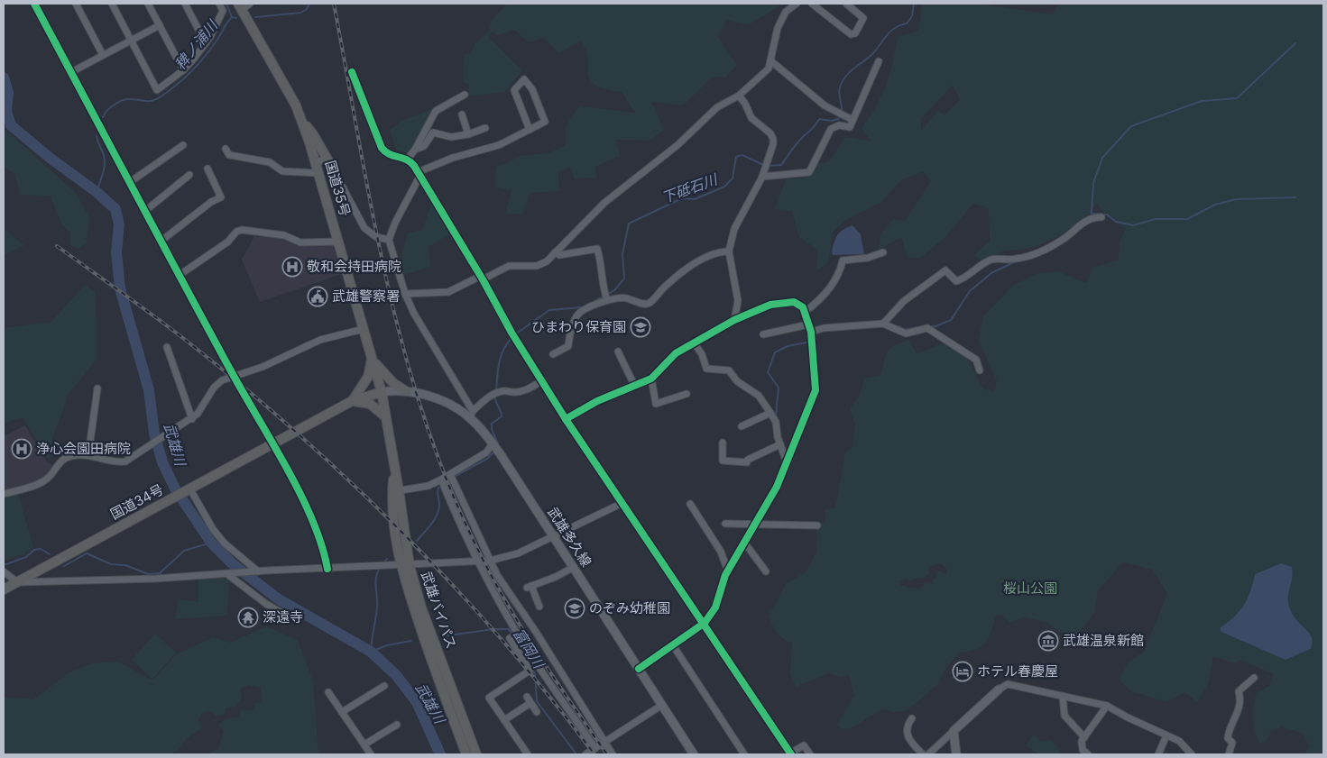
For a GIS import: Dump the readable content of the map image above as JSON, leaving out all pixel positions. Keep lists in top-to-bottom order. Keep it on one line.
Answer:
{"streets":{"highway":["国道35号","国道34号","武雄バイパス"],"main road":["武雄多久線"]},"crossings":[["国道35号","国道34号"],["国道35号","武雄多久線"],["国道35号","武雄バイパス"],["国道34号","武雄多久線"],["国道34号","武雄バイパス"],["武雄多久線","武雄バイパス"]],"water":["稗ノ浦川","下砥石川","武雄川","富岡川"],"parks":["桜山公園"],"places":{"hospital":["敬和会持田病院","浄心会園田病院"],"public building":["武雄警察署"],"school or university":["ひまわり保育園","のぞみ幼稚園"],"temple":["深遠寺"],"museum":["武雄温泉新館"],"hotel":["ホテル春慶屋"]}}
